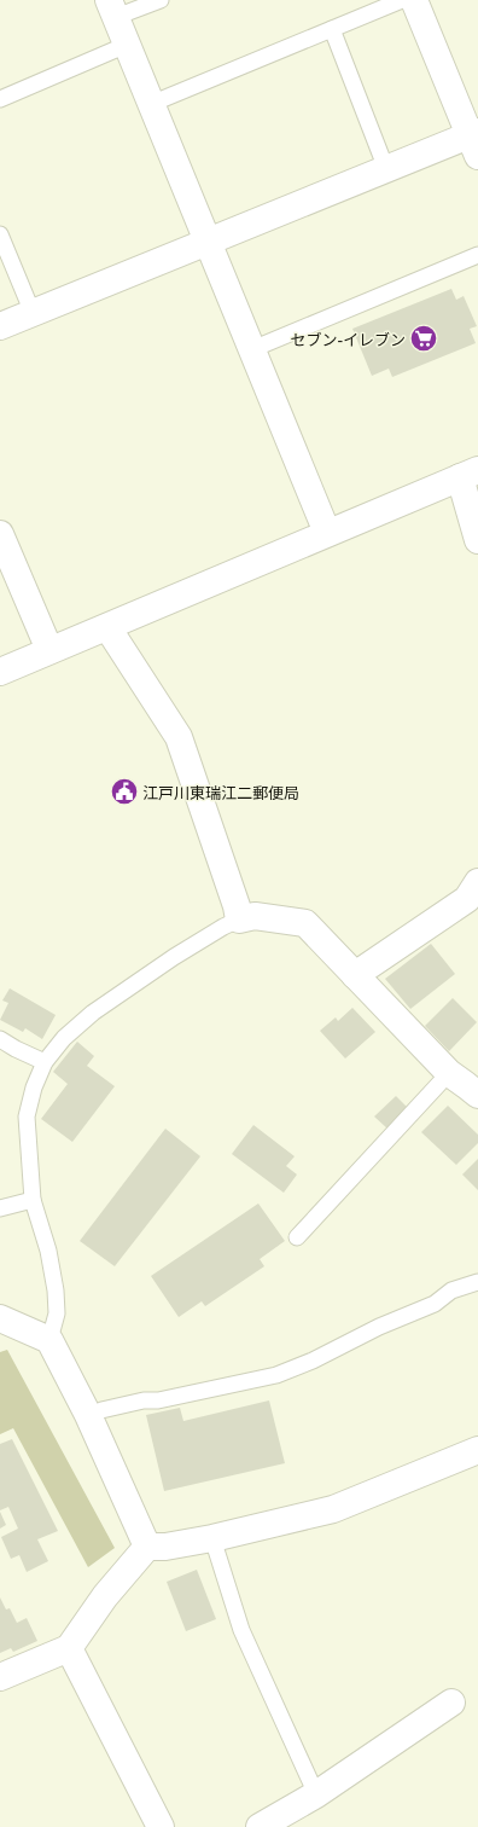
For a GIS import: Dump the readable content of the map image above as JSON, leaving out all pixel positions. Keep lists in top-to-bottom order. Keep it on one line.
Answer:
{"places":{"supermarket":["セブン-イレブン"],"public building":["江戸川東瑞江二郵便局"]}}
